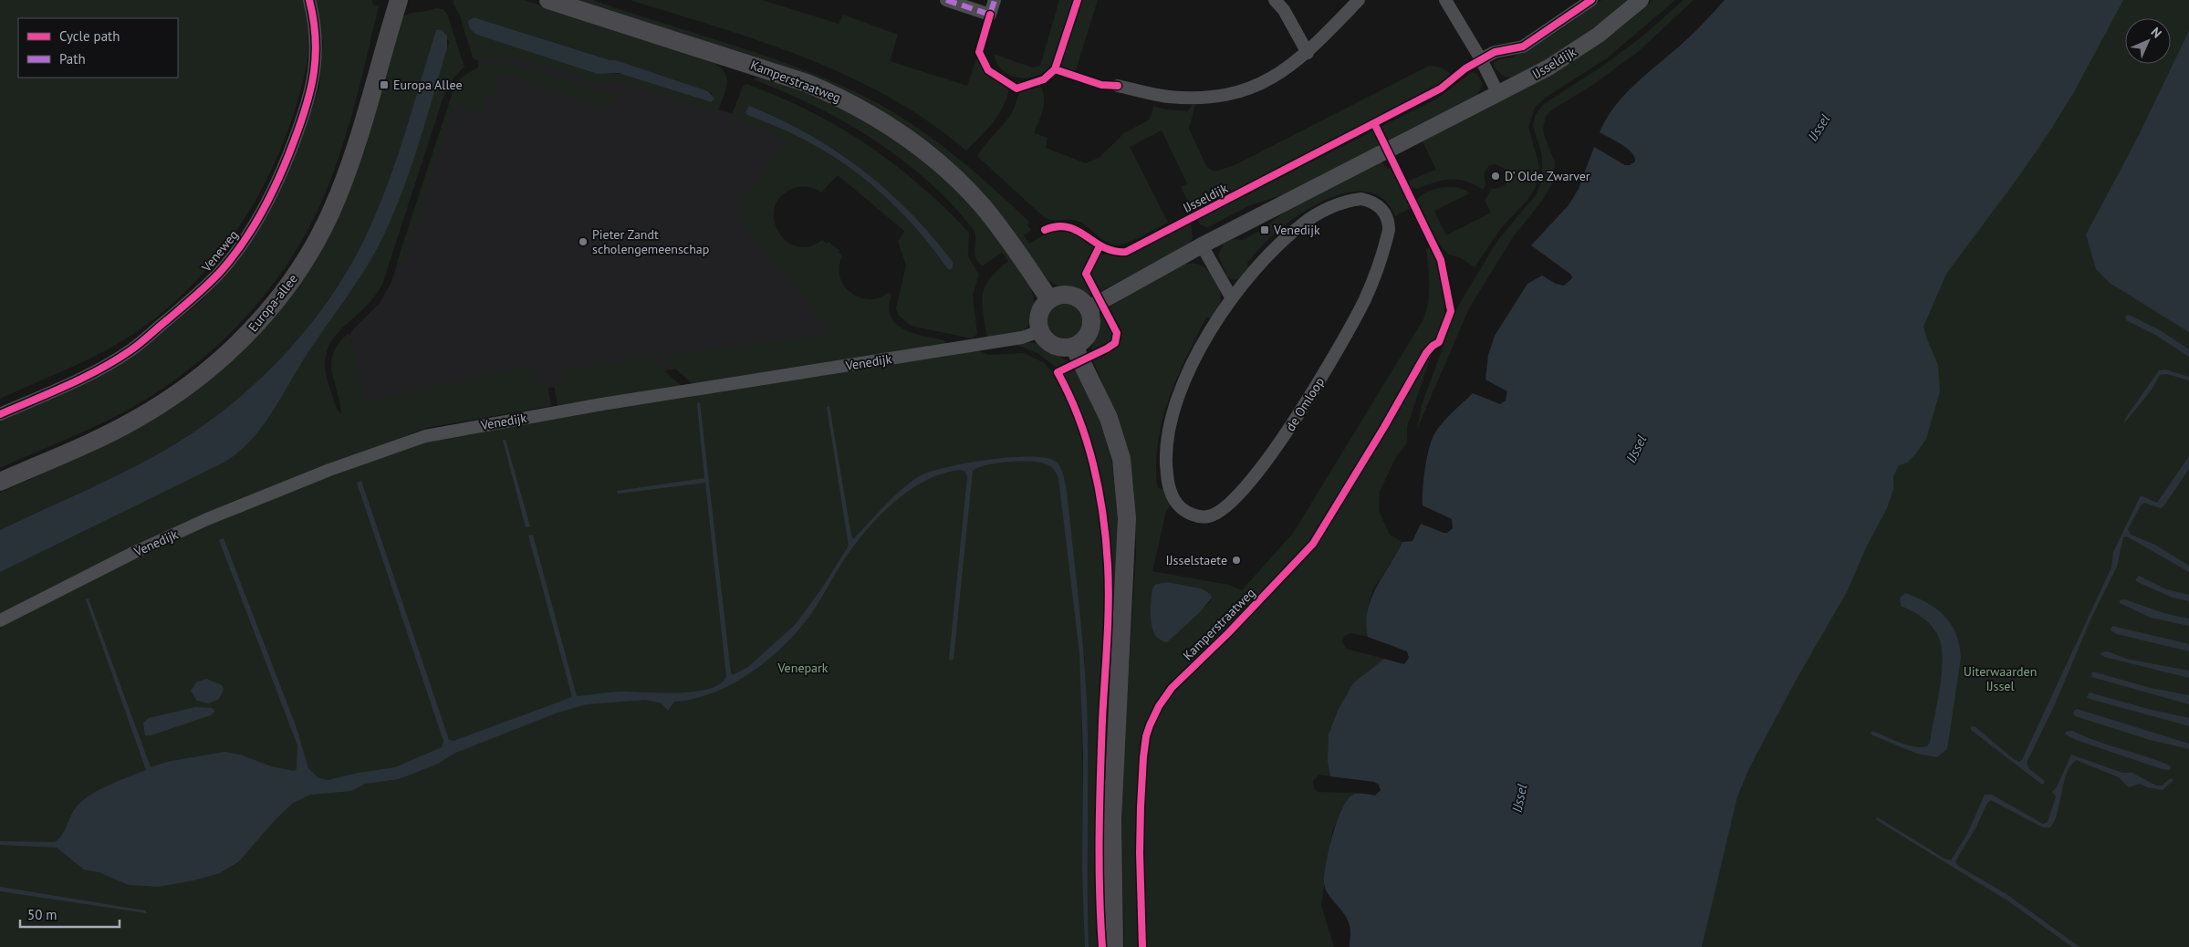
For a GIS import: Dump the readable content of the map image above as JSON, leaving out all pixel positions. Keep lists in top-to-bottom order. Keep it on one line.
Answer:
{"streets":{"main road":["Kamperstraatweg","Europa-allee"],"street":["IJsseldijk","Veneweg","Venedijk","de Omloop"]},"crossings":[["IJsseldijk","Kamperstraatweg"],["IJsseldijk","Venedijk"],["Kamperstraatweg","Venedijk"]],"water":["IJssel"],"parks":["Venepark","Uiterwaarden IJssel"],"places":{"transit":["Europa Allee","Venedijk"],"other":["D' Olde Zwarver","Pieter Zandt scholengemeenschap","IJsselstaete"]},"legend":["Cycle path","Path"],"scale_bar":"50 m","north":"top right"}
